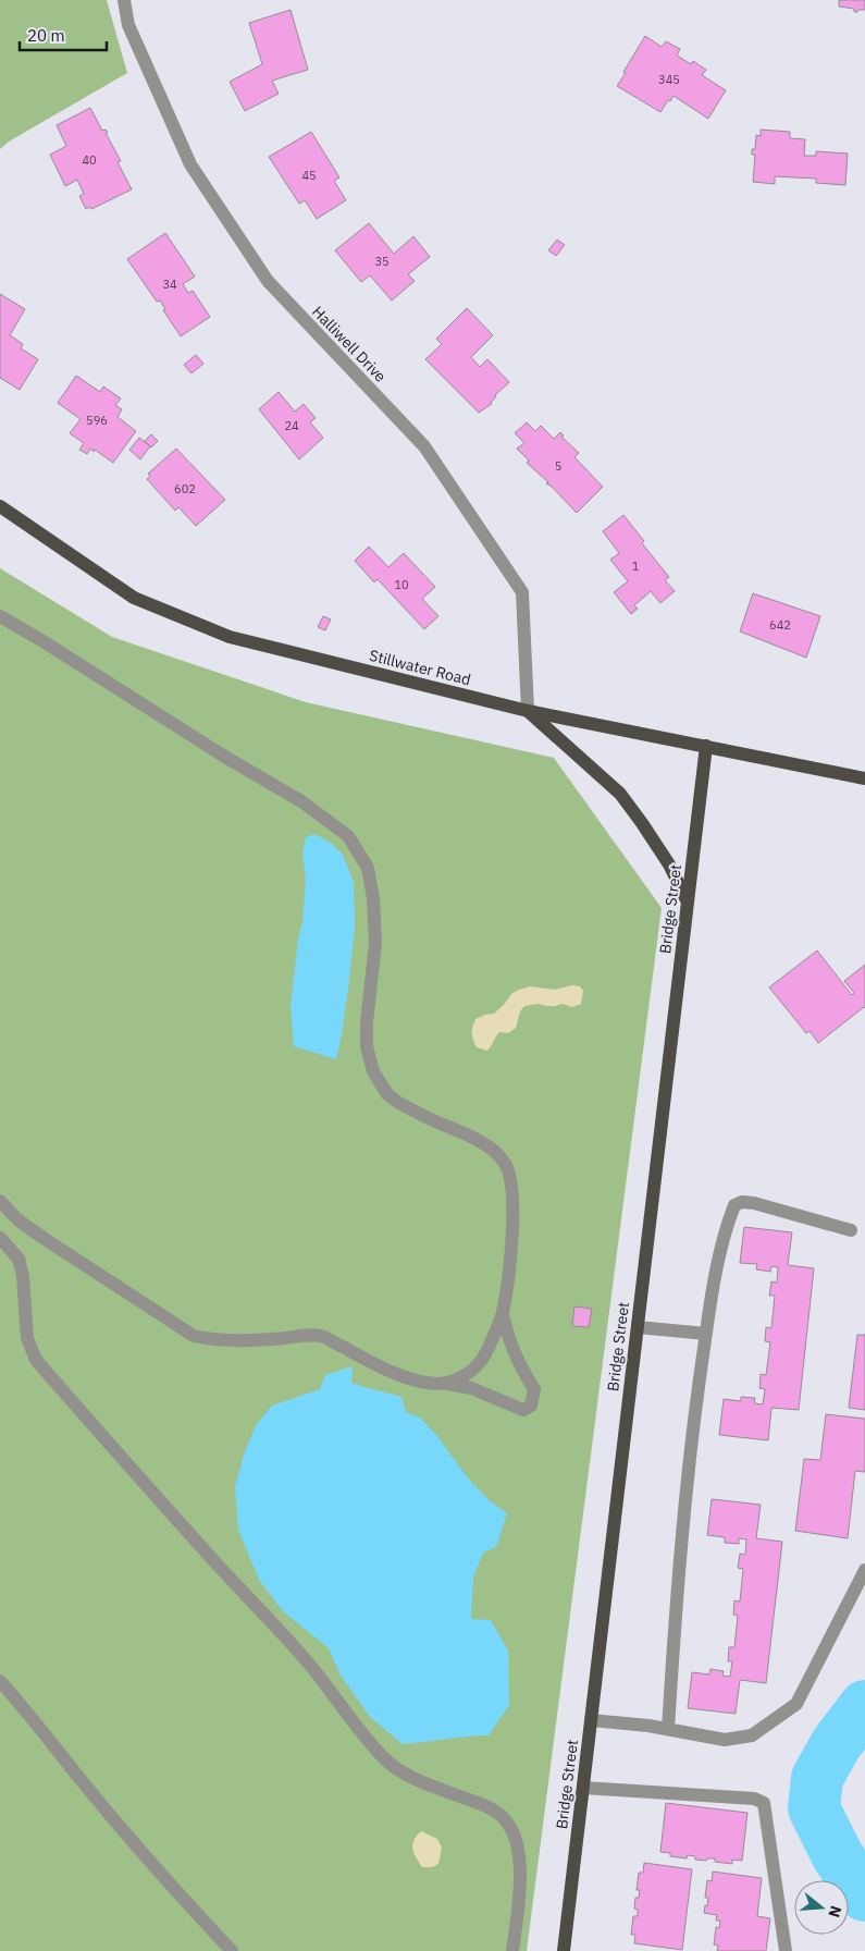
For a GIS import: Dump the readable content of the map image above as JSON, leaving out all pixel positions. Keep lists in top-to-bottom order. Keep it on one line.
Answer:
{"streets":{"main road":["Stillwater Road","Bridge Street"],"street":["Halliwell Drive"]},"crossings":[["Halliwell Drive","Stillwater Road"],["Stillwater Road","Bridge Street"]],"house_numbers":["345","40","45","35","34","596","24","5","602","1","10","642"],"scale_bar":"20 m","north":"right"}
